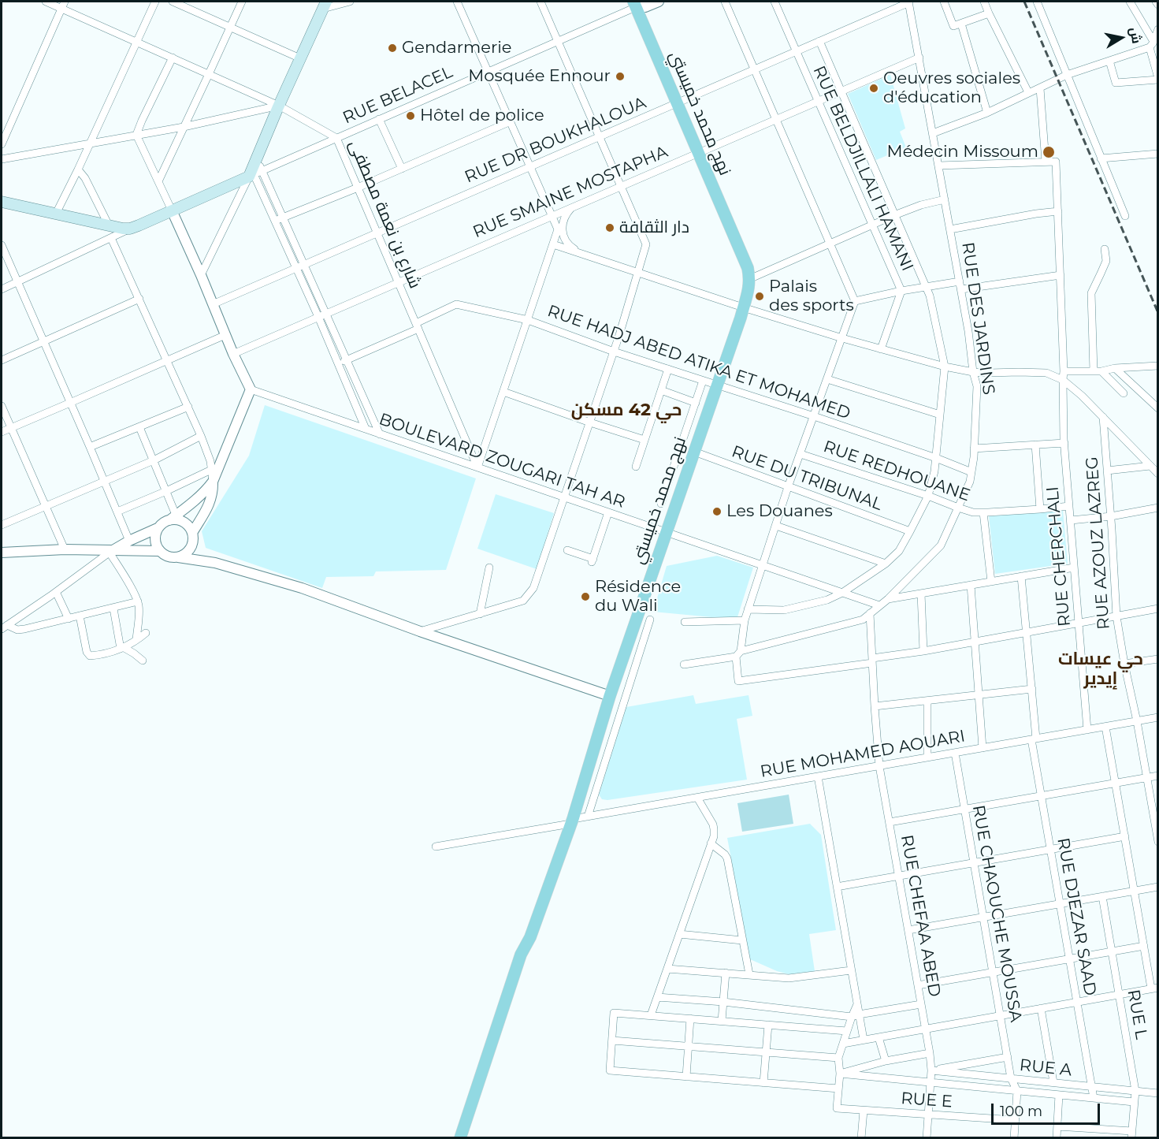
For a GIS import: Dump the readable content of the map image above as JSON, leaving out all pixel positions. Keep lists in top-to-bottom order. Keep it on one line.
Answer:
{"streets":{"main road":["نهج محمد خميستي"],"street":["RUE BELACEL","RUE DR BOUKHALOUA","RUE BELDJILLALI HAMANI","RUE SMAINE MOSTAPHA","شارع بن نعمة مصطفى","RUE DES JARDINS","RUE HADJ ABED ATIKA ET MOHAMED","BOULEVARD ZOUGARI TAH AR","RUE REDHOUANE","RUE DU TRIBUNAL","RUE AZOUZ LAZREG","RUE CHERCHALI","RUE MOHAMED AOUARI","RUE CHAOUCHE MOUSSA","RUE CHEFAA ABED","RUE DJEZAR SAAD","RUE L","RUE A","RUE E"]},"crossings":[["RUE BELACEL","نهج محمد خميستي"],["RUE BELACEL","شارع بن نعمة مصطفى"],["نهج محمد خميستي","RUE DR BOUKHALOUA"],["نهج محمد خميستي","RUE SMAINE MOSTAPHA"],["نهج محمد خميستي","RUE HADJ ABED ATIKA ET MOHAMED"],["نهج محمد خميستي","BOULEVARD ZOUGARI TAH AR"],["نهج محمد خميستي","RUE DU TRIBUNAL"],["نهج محمد خميستي","RUE MOHAMED AOUARI"],["RUE DR BOUKHALOUA","RUE BELDJILLALI HAMANI"],["RUE DR BOUKHALOUA","شارع بن نعمة مصطفى"],["RUE DR BOUKHALOUA","RUE DES JARDINS"],["RUE BELDJILLALI HAMANI","RUE SMAINE MOSTAPHA"],["RUE SMAINE MOSTAPHA","شارع بن نعمة مصطفى"],["RUE SMAINE MOSTAPHA","RUE DES JARDINS"],["شارع بن نعمة مصطفى","RUE HADJ ABED ATIKA ET MOHAMED"],["شارع بن نعمة مصطفى","BOULEVARD ZOUGARI TAH AR"],["RUE DES JARDINS","RUE HADJ ABED ATIKA ET MOHAMED"],["RUE DES JARDINS","BOULEVARD ZOUGARI TAH AR"],["RUE DES JARDINS","RUE REDHOUANE"],["RUE DES JARDINS","RUE CHEFAA ABED"],["RUE REDHOUANE","RUE CHERCHALI"],["RUE AZOUZ LAZREG","RUE MOHAMED AOUARI"],["RUE CHERCHALI","RUE MOHAMED AOUARI"],["RUE MOHAMED AOUARI","RUE CHAOUCHE MOUSSA"],["RUE MOHAMED AOUARI","RUE CHEFAA ABED"],["RUE MOHAMED AOUARI","RUE DJEZAR SAAD"],["RUE CHAOUCHE MOUSSA","RUE A"],["RUE CHEFAA ABED","RUE A"],["RUE CHEFAA ABED","RUE E"],["RUE DJEZAR SAAD","RUE A"],["RUE L","RUE A"]],"districts":["حي 42 مسكن","حي عيسات إيدير"],"places":["Gendarmerie","Mosquée Ennour","Oeuvres sociales d'éducation","Hôtel de police","Médecin Missoum","دار الثقافة","Palais des sports","Les Douanes","Résidence du Wali"],"scale_bar":"100 m","north":"right"}
